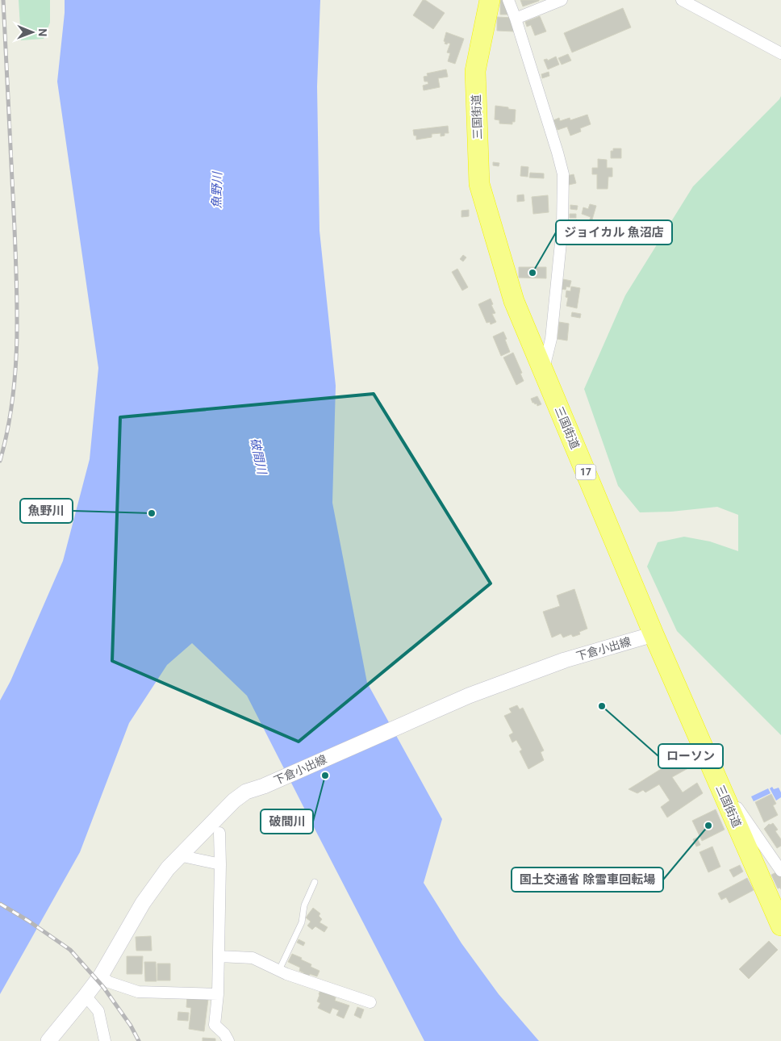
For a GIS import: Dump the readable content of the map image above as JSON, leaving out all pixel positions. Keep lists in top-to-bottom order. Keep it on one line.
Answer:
{"streets":{"highway":["三国街道","17"],"main road":["下倉小出線"]},"crossings":[["三国街道","下倉小出線"]],"water":["魚野川","破間川"],"places":["ジョイカル 魚沼店","魚野川","ローソン","破間川","国土交通省 除雪車回転場"],"north":"right"}
